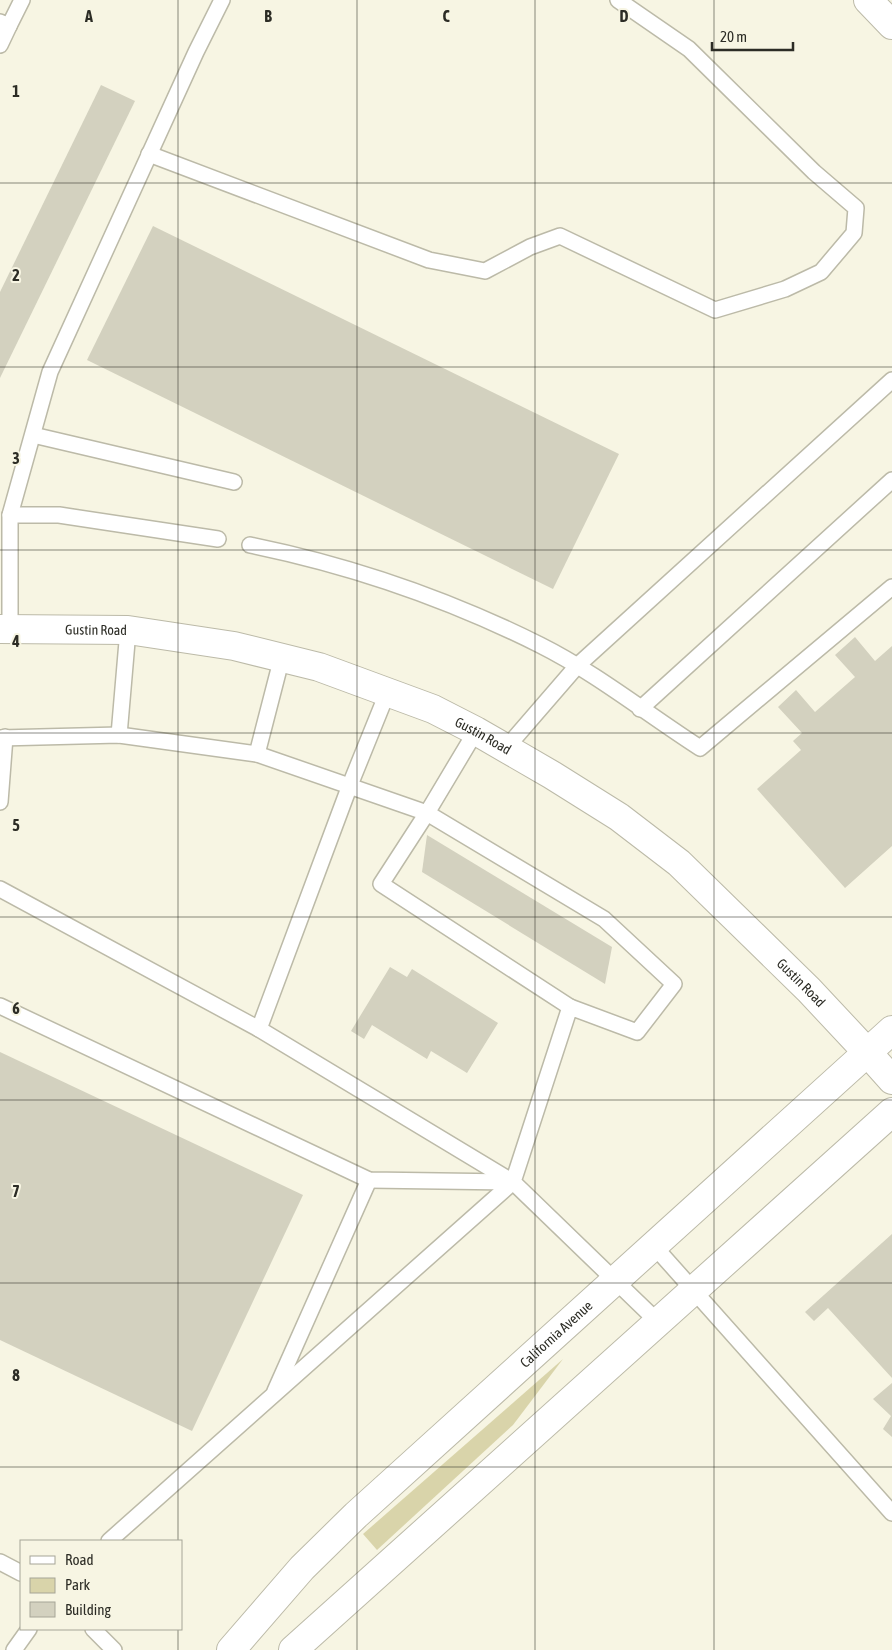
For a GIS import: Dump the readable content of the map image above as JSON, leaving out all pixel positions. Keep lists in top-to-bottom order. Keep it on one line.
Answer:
{"streets":{"main road":["Gustin Road","California Avenue"]},"crossings":[["Gustin Road","California Avenue"]],"legend":["Road","Park","Building"],"scale_bar":"20 m","grid":{"columns":["A","B","C","D"],"rows":["1","2","3","4","5","6","7","8"]}}
